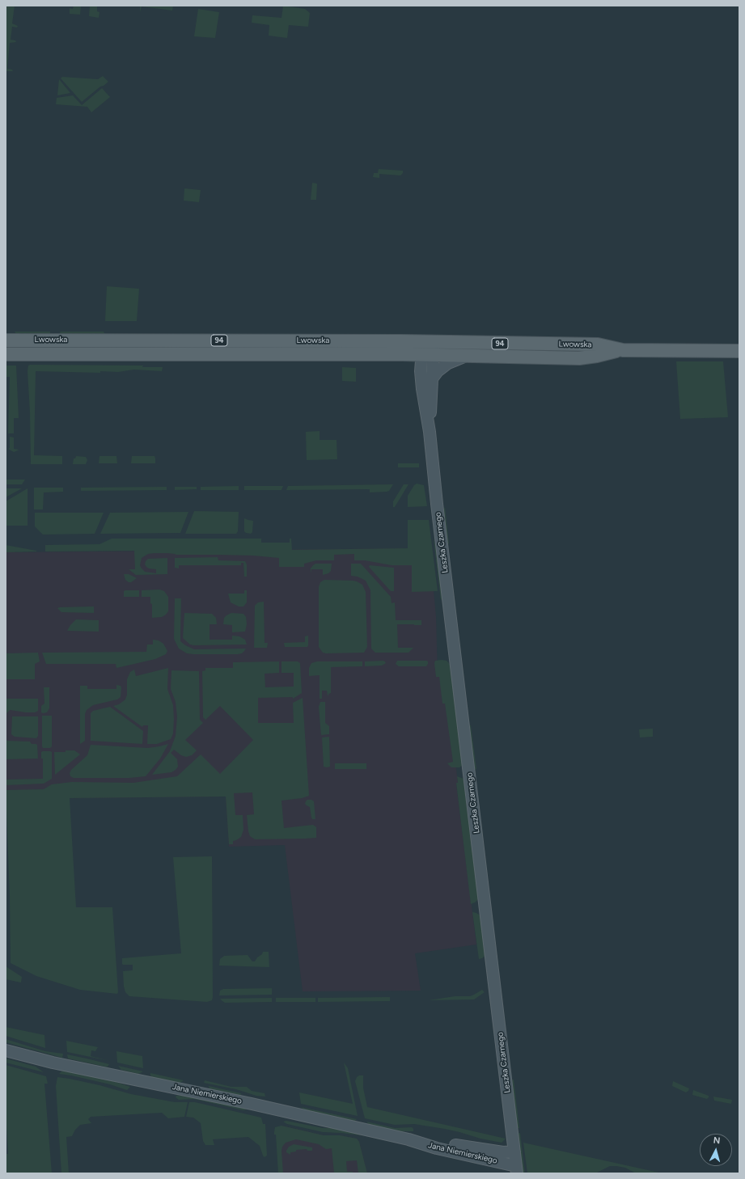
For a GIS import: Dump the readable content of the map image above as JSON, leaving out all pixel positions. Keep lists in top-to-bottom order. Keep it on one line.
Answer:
{"streets":{"main road":["Lwowska","94"],"street":["Leszka Czarnego","Jana Niemierskiego"]},"crossings":[["Lwowska","Leszka Czarnego"],["Leszka Czarnego","Jana Niemierskiego"]],"north":"top"}
